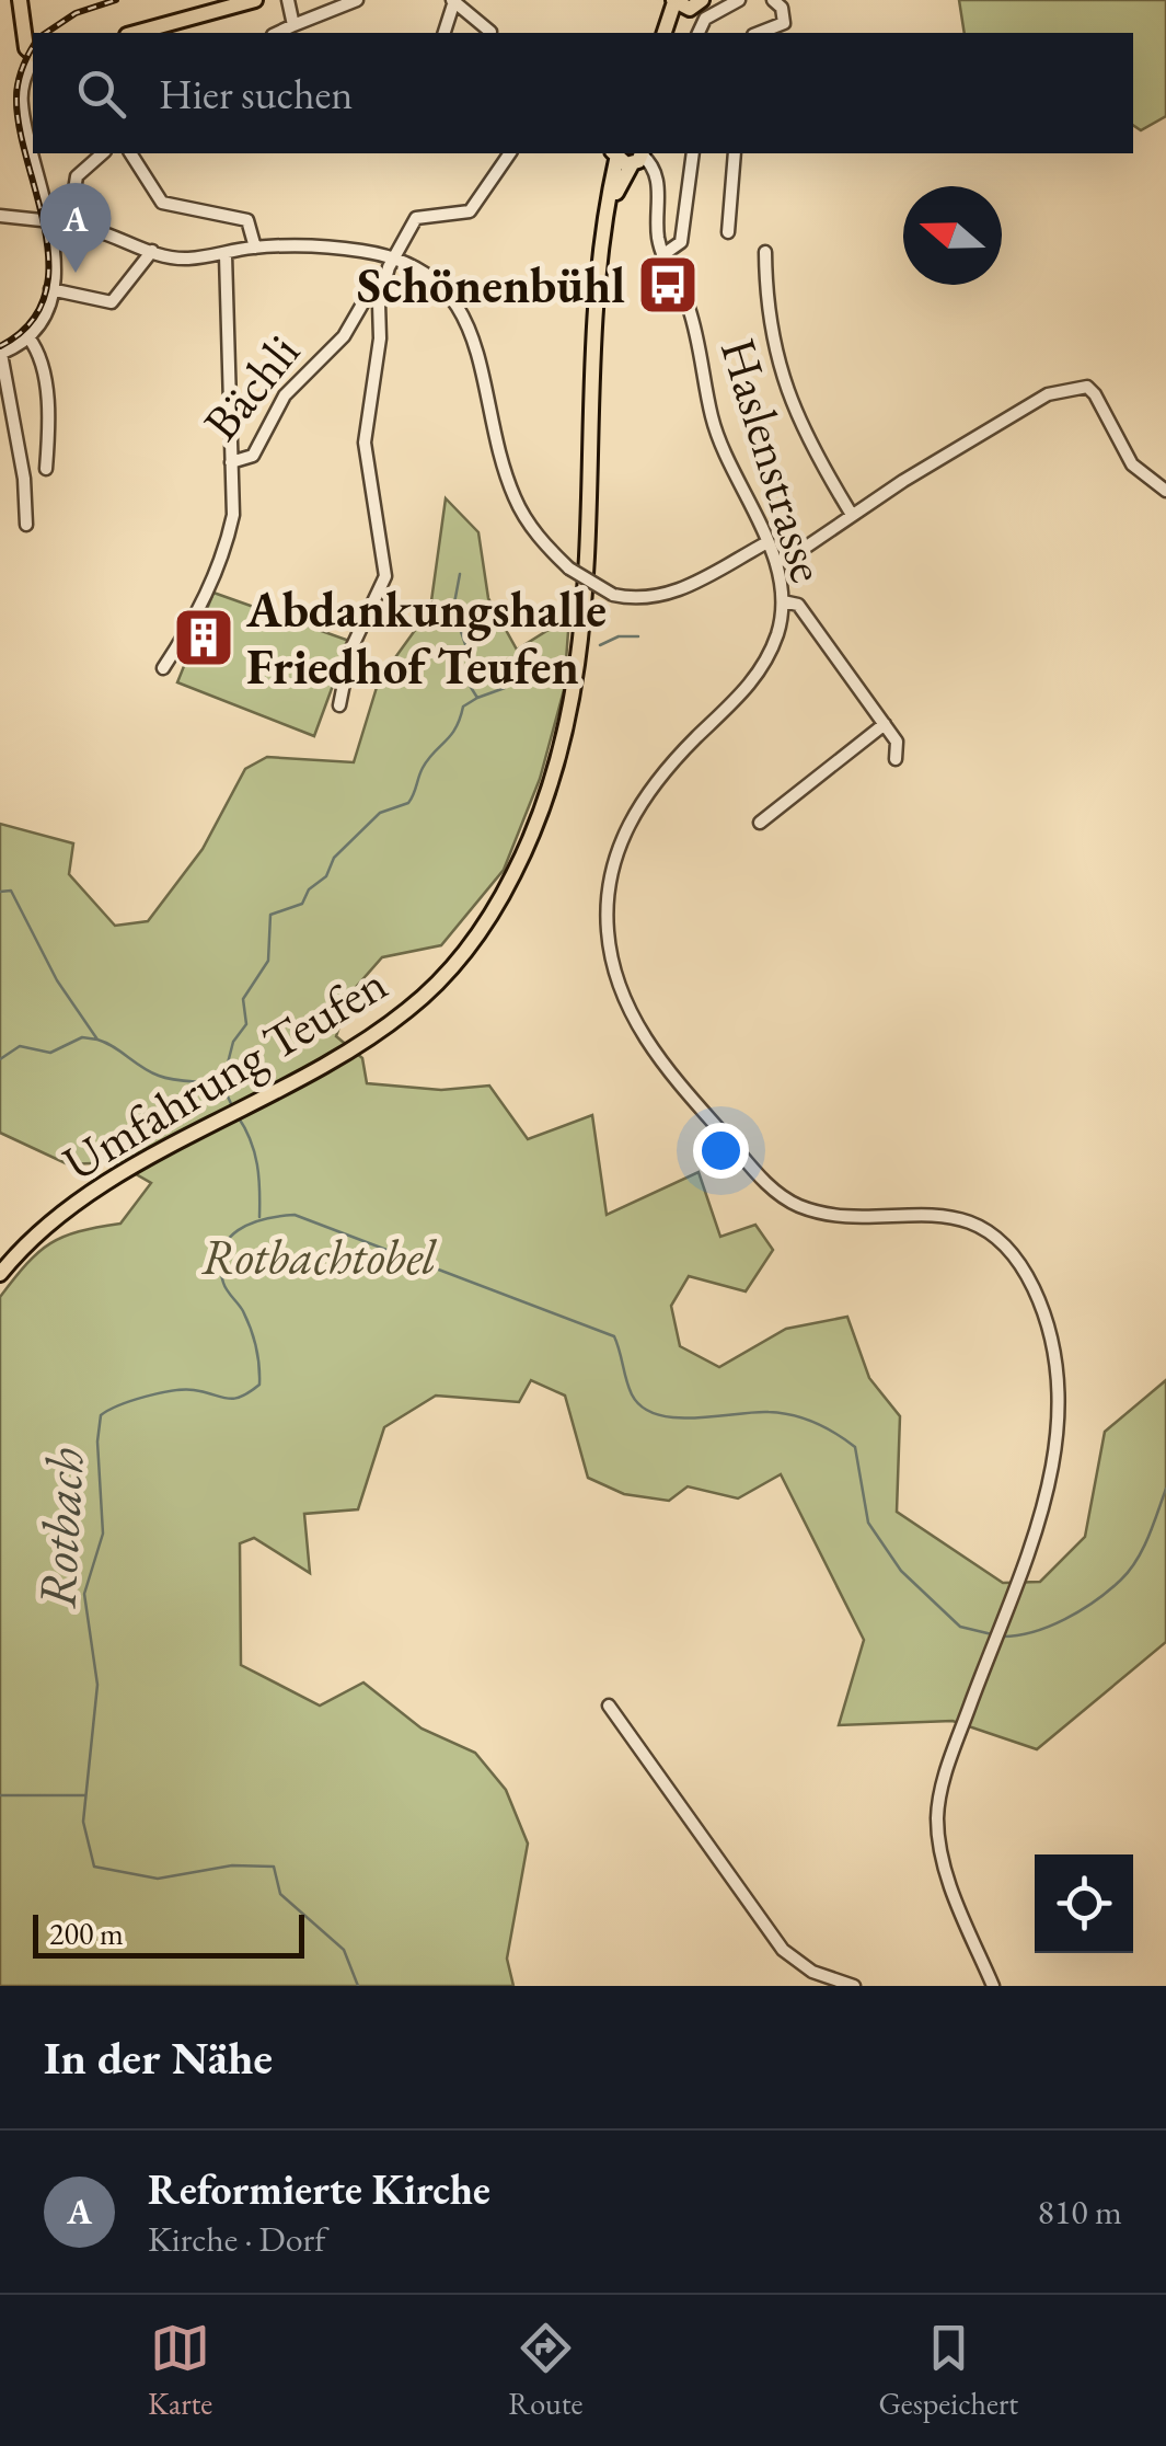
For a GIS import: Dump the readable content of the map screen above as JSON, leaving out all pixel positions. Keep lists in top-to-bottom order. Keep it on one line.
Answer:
{"streets":{"main road":["Umfahrung Teufen"],"street":["Bächli","Haslenstrasse"]},"crossings":[["Haslenstrasse","Umfahrung Teufen"]],"water":["Rotbach"],"parks":["Rotbachtobel"],"places":{"bus stop":["Schönenbühl"],"building":["Abdankungshalle Friedhof Teufen"]},"scale_bar":"200 m","north":"left","page":{"search":"Hier suchen","pins":"A","scale":"200 m","heading":"In der Nähe","list":[{"mark":"A","name":"Reformierte Kirche","note":"Kirche · Dorf","value":"810 m"}],"nav":["Karte","Route","Gespeichert"]}}
